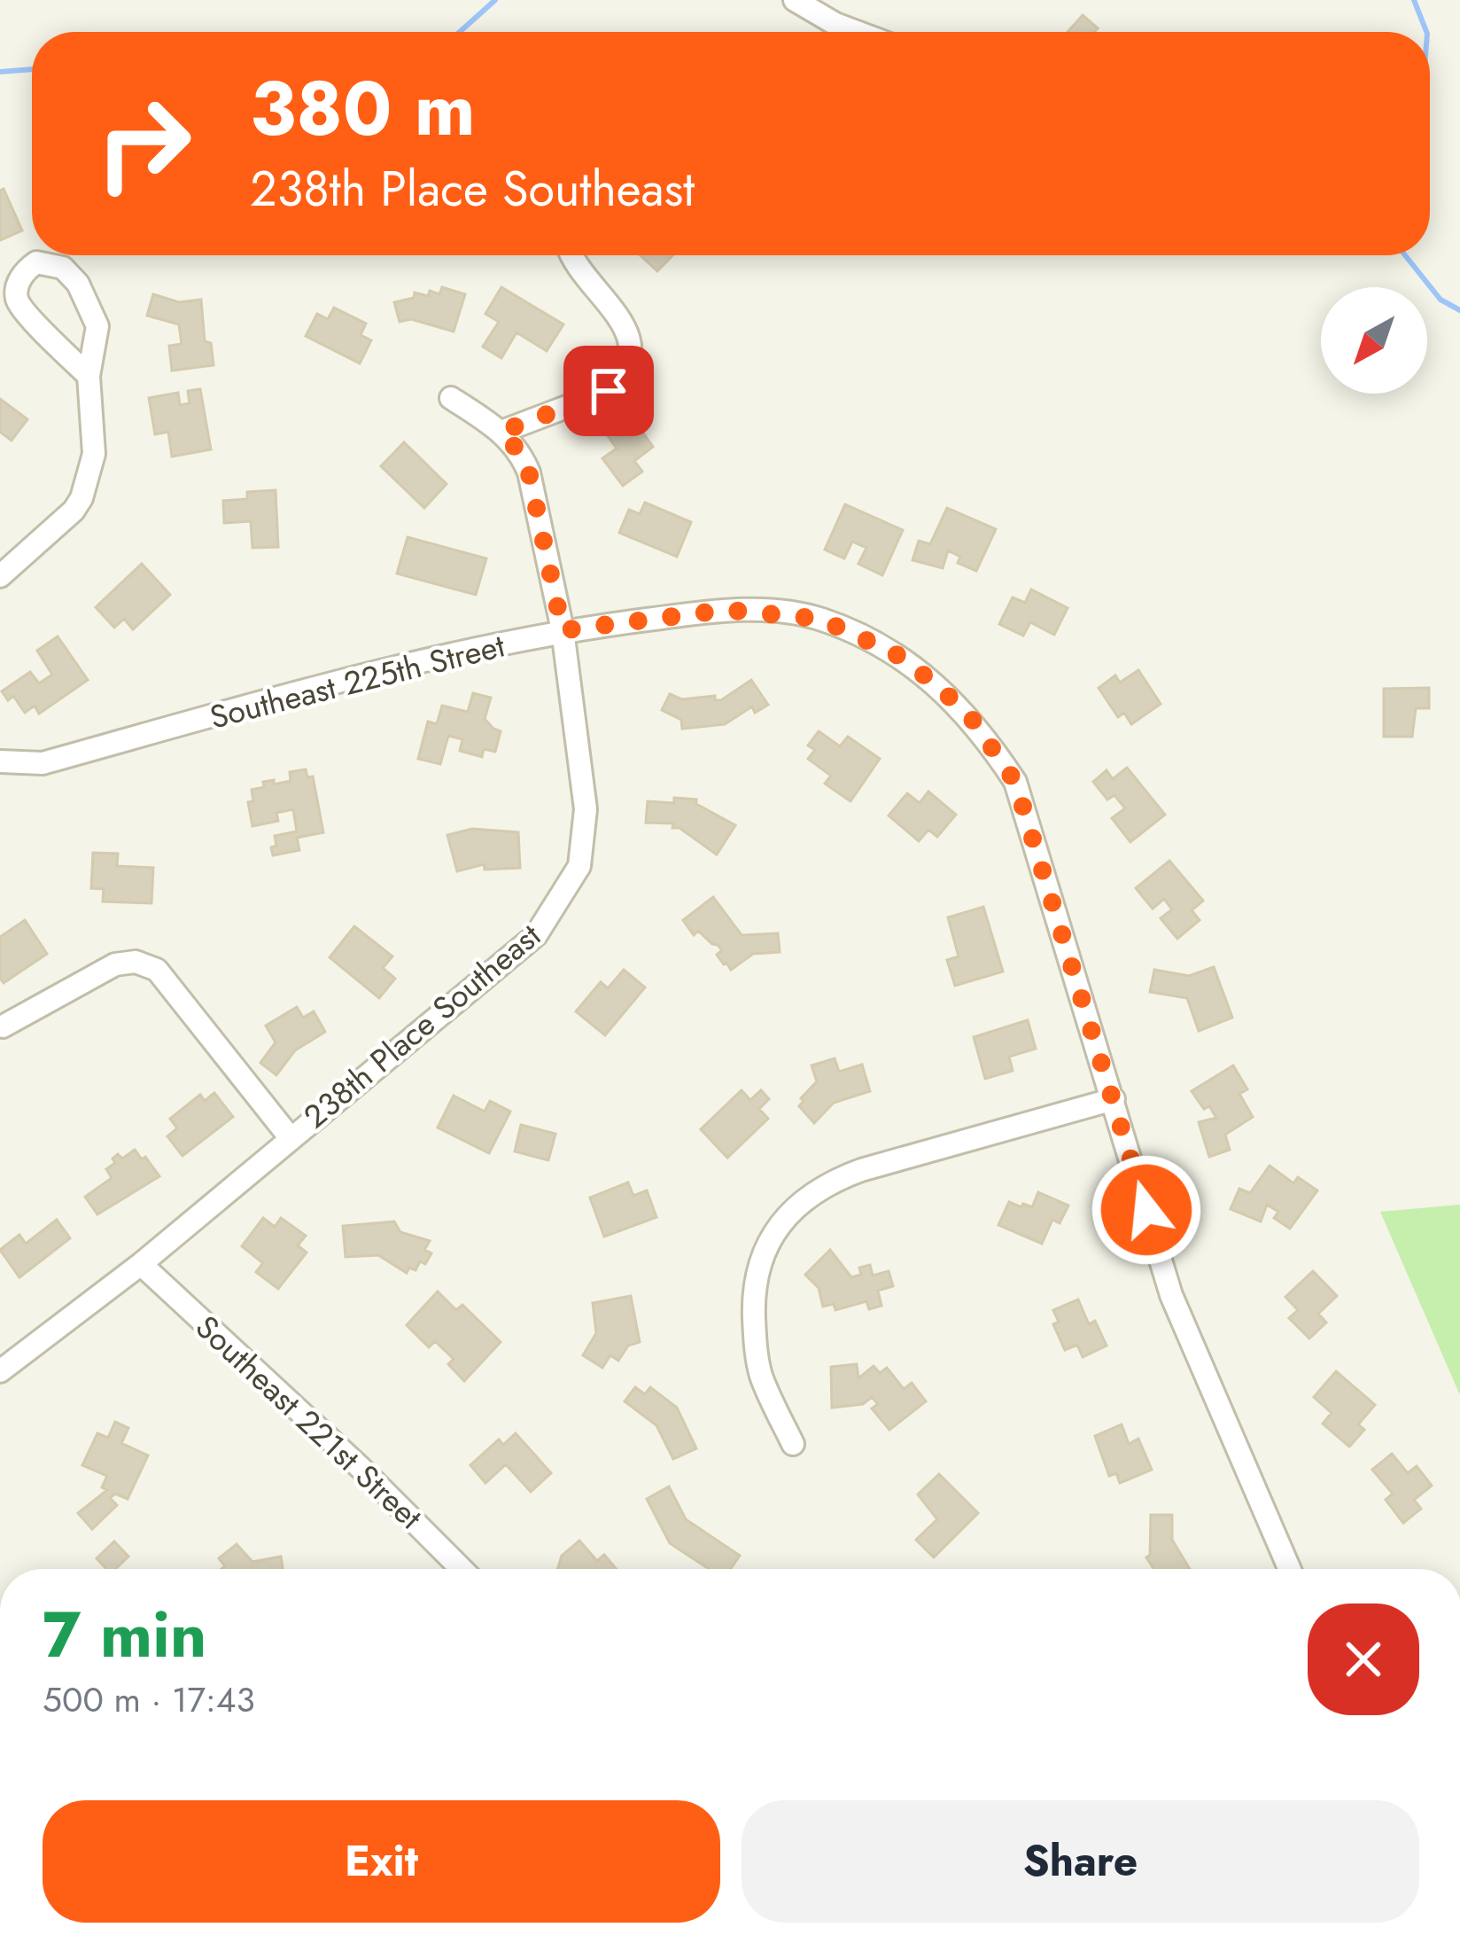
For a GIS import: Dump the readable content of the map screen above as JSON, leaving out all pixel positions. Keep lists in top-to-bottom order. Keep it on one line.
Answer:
{"streets":{"street":["Southeast 225th Street","238th Place Southeast","Southeast 221st Street"]},"crossings":[["Southeast 225th Street","238th Place Southeast"],["238th Place Southeast","Southeast 221st Street"]],"north":"bottom left","page":{"turn":["380 m","238th Place Southeast"],"heading":["7 min","500 m · 17:43"],"buttons":["Exit","Share"]}}
